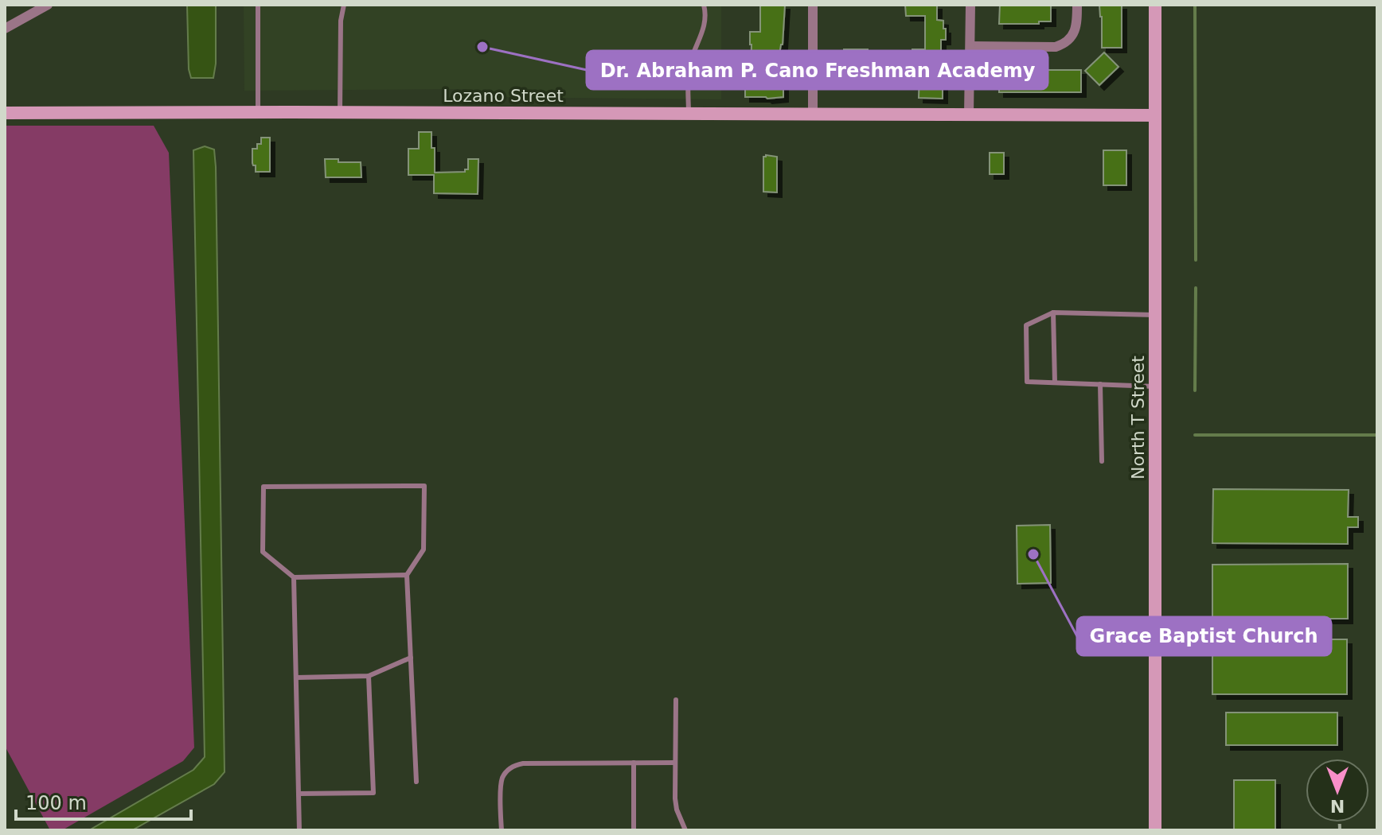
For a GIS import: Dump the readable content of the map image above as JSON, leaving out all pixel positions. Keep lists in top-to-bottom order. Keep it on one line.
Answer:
{"streets":{"street":["Lozano Street","North T Street"]},"crossings":[["Lozano Street","North T Street"]],"places":["Dr. Abraham P. Cano Freshman Academy","Grace Baptist Church"],"scale_bar":"100 m","north":"bottom"}
